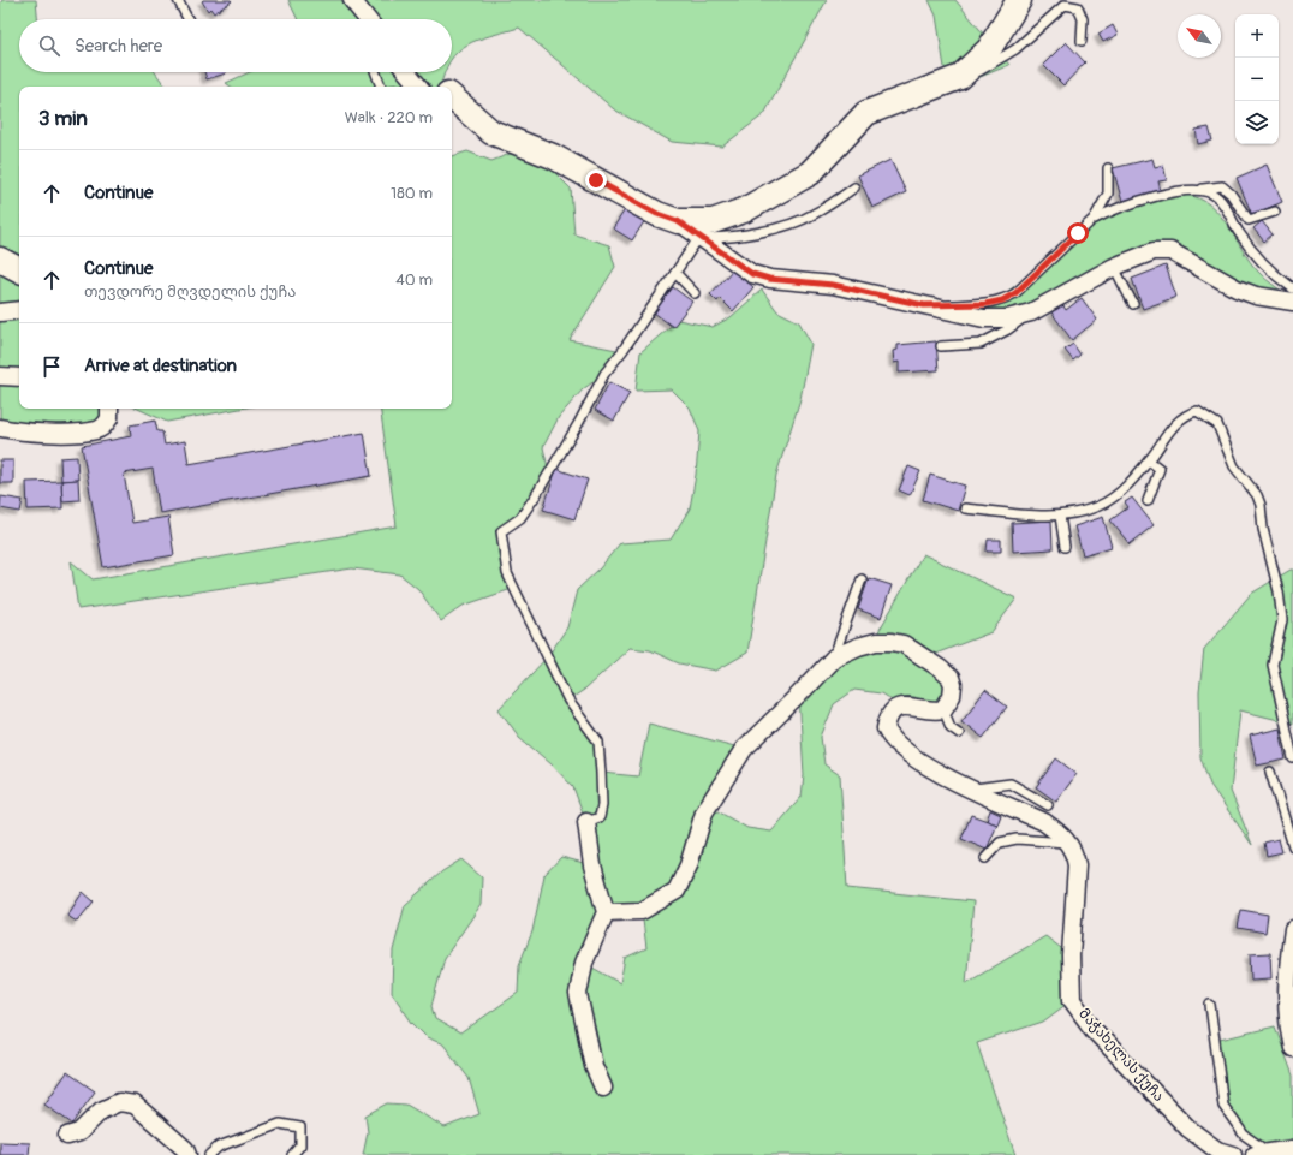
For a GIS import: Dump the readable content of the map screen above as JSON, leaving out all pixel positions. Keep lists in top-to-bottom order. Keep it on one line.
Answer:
{"streets":{"street":["მაჭახელას ქუჩა"]},"north":"top left","page":{"map_buttons":["+","−"],"search":"Search here","heading":["3 min","Walk · 220 m"],"list":[["Continue","180 m"],["Continue","თევდორე მღვდელის ქუჩა","40 m"],"Arrive at destination"]}}
